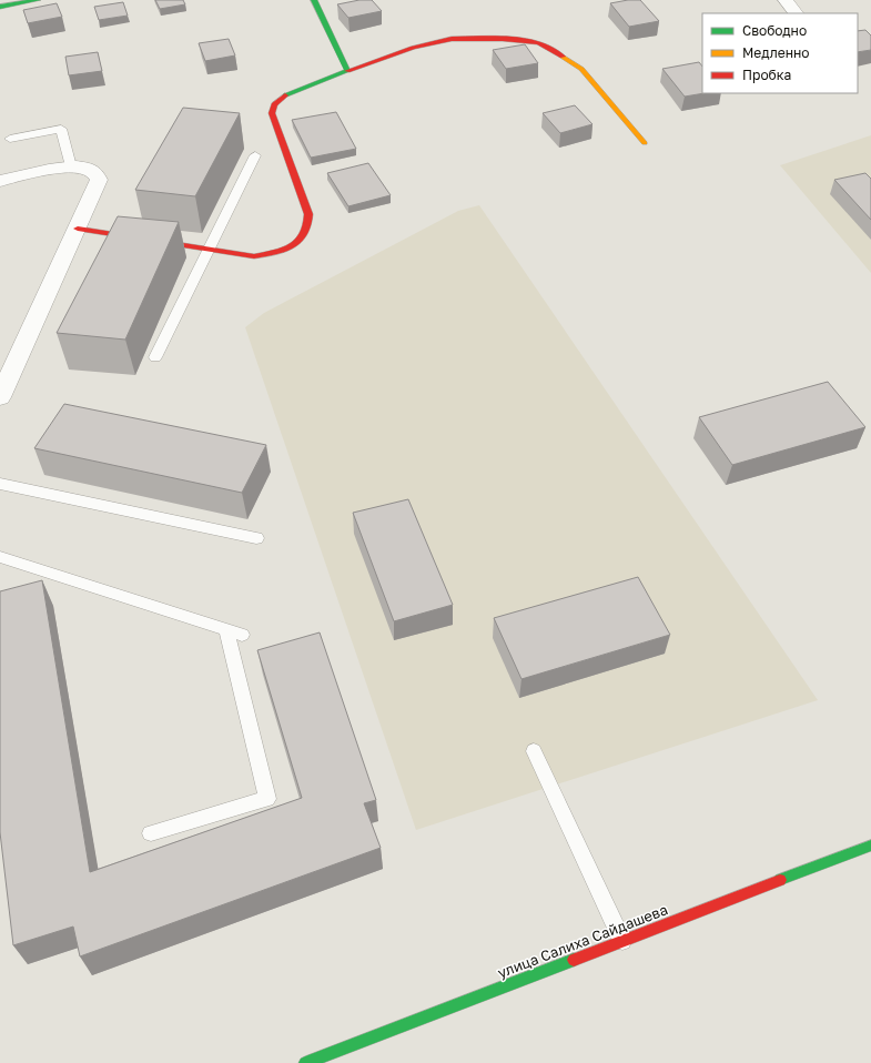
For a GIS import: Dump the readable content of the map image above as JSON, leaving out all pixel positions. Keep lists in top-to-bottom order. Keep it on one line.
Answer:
{"streets":{"main road":["улица Салиха Сайдашева"]},"legend":["Свободно","Медленно","Пробка"]}
